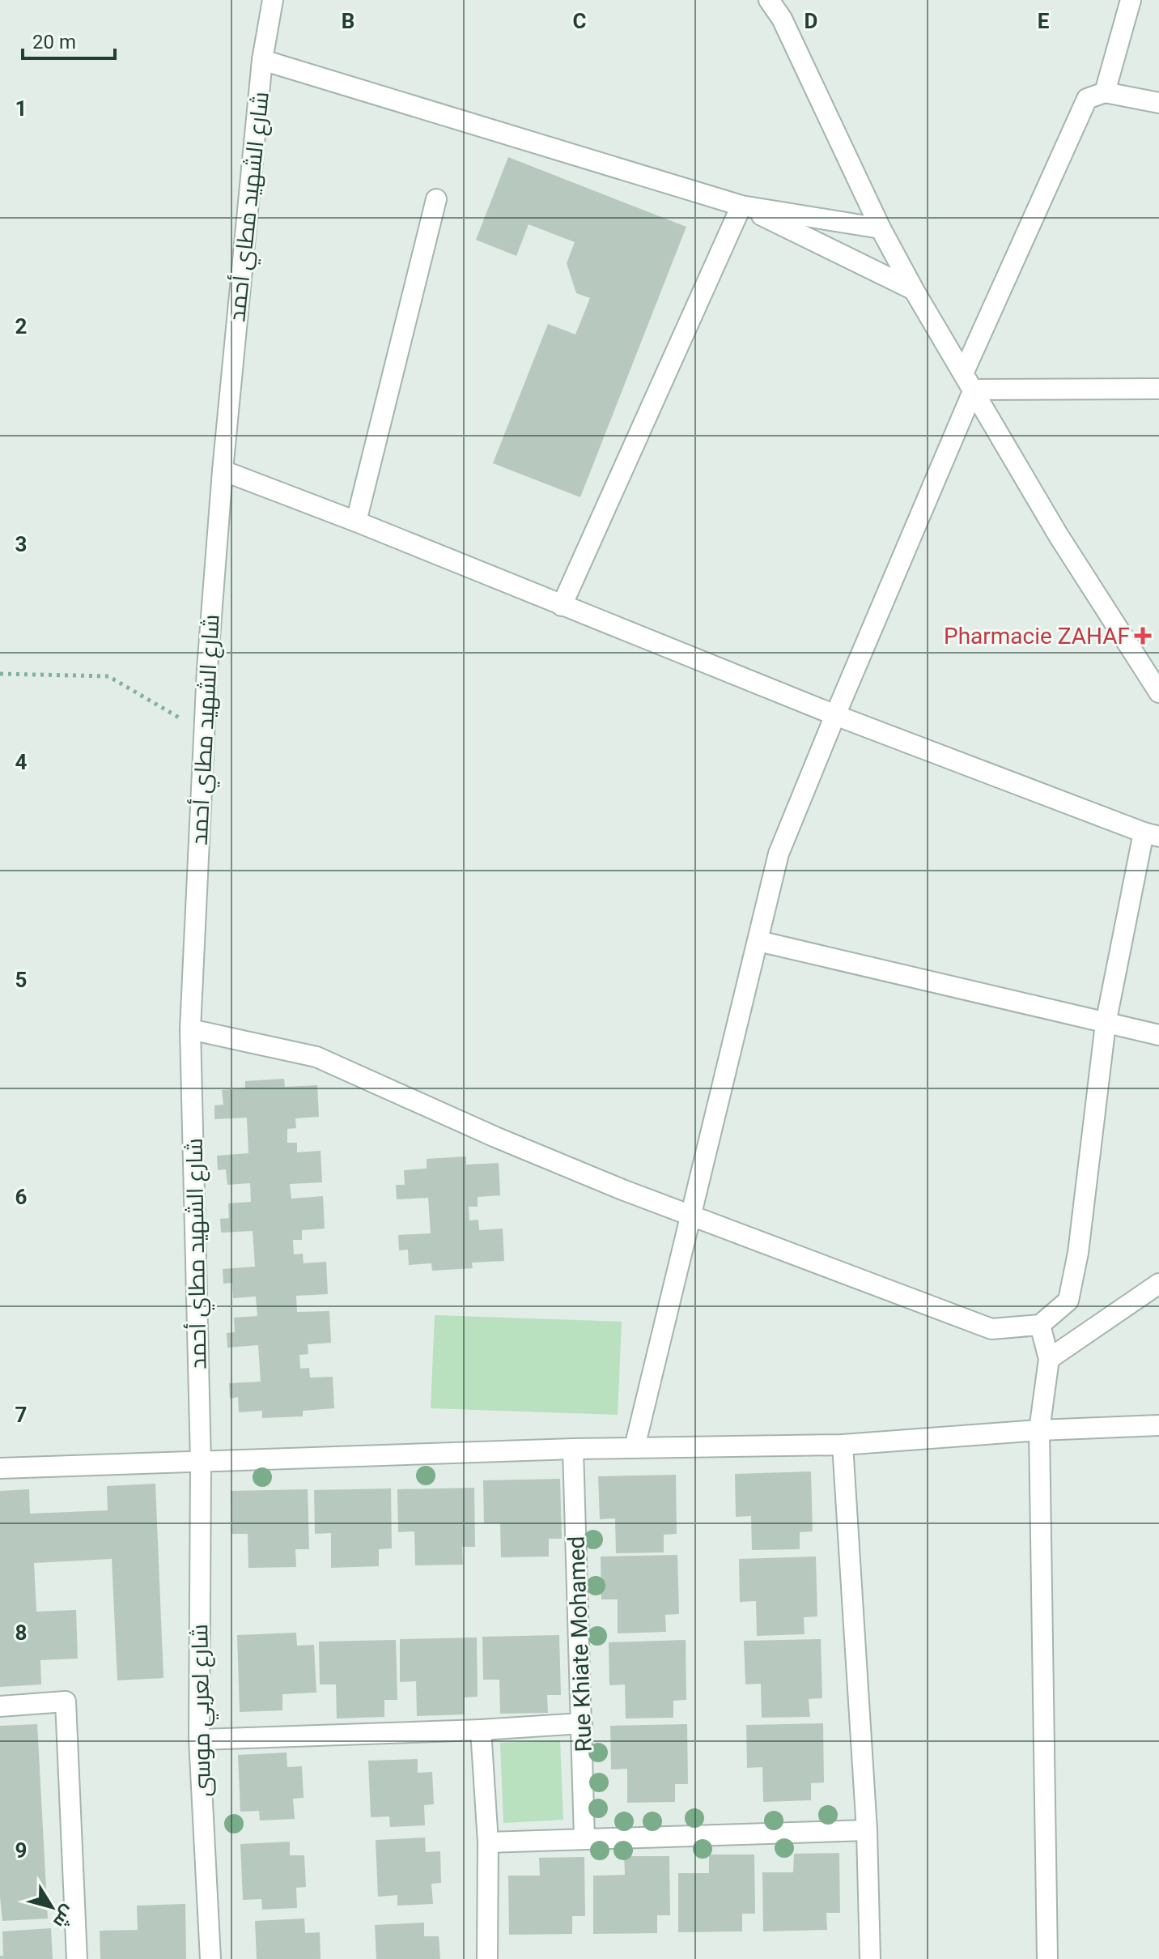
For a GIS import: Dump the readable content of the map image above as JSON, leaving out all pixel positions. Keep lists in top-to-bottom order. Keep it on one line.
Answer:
{"streets":{"street":["شارع الشهيد مطاي أحمد","Rue Khiate Mohamed","شارع لعربي موسى"]},"crossings":[["شارع الشهيد مطاي أحمد","شارع لعربي موسى"]],"places":{"health":["Pharmacie ZAHAF"]},"scale_bar":"20 m","north":"bottom right","grid":{"columns":["B","C","D","E"],"rows":["1","2","3","4","5","6","7","8","9"]}}
